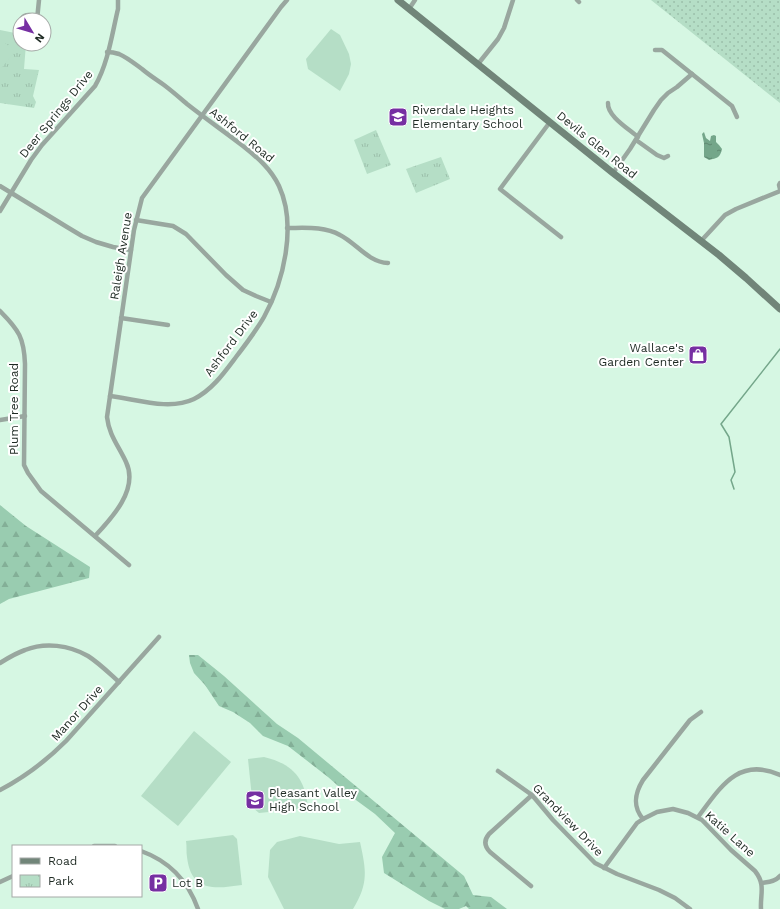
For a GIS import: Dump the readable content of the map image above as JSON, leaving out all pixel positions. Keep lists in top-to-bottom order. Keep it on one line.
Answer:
{"streets":{"main road":["Devils Glen Road"],"street":["Deer Springs Drive","Ashford Road","Raleigh Avenue","Ashford Drive","Plum Tree Road","Manor Drive","Grandview Drive","Katie Lane"]},"crossings":[["Deer Springs Drive","Ashford Road"],["Ashford Road","Raleigh Avenue"],["Ashford Road","Ashford Drive"],["Raleigh Avenue","Ashford Drive"],["Raleigh Avenue","Plum Tree Road"],["Grandview Drive","Katie Lane"]],"places":{"school or university":["Riverdale Heights Elementary School","Pleasant Valley High School"],"shop":["Wallace's Garden Center"],"parking":["Lot B"]},"legend":["Road","Park"],"north":"bottom right"}
